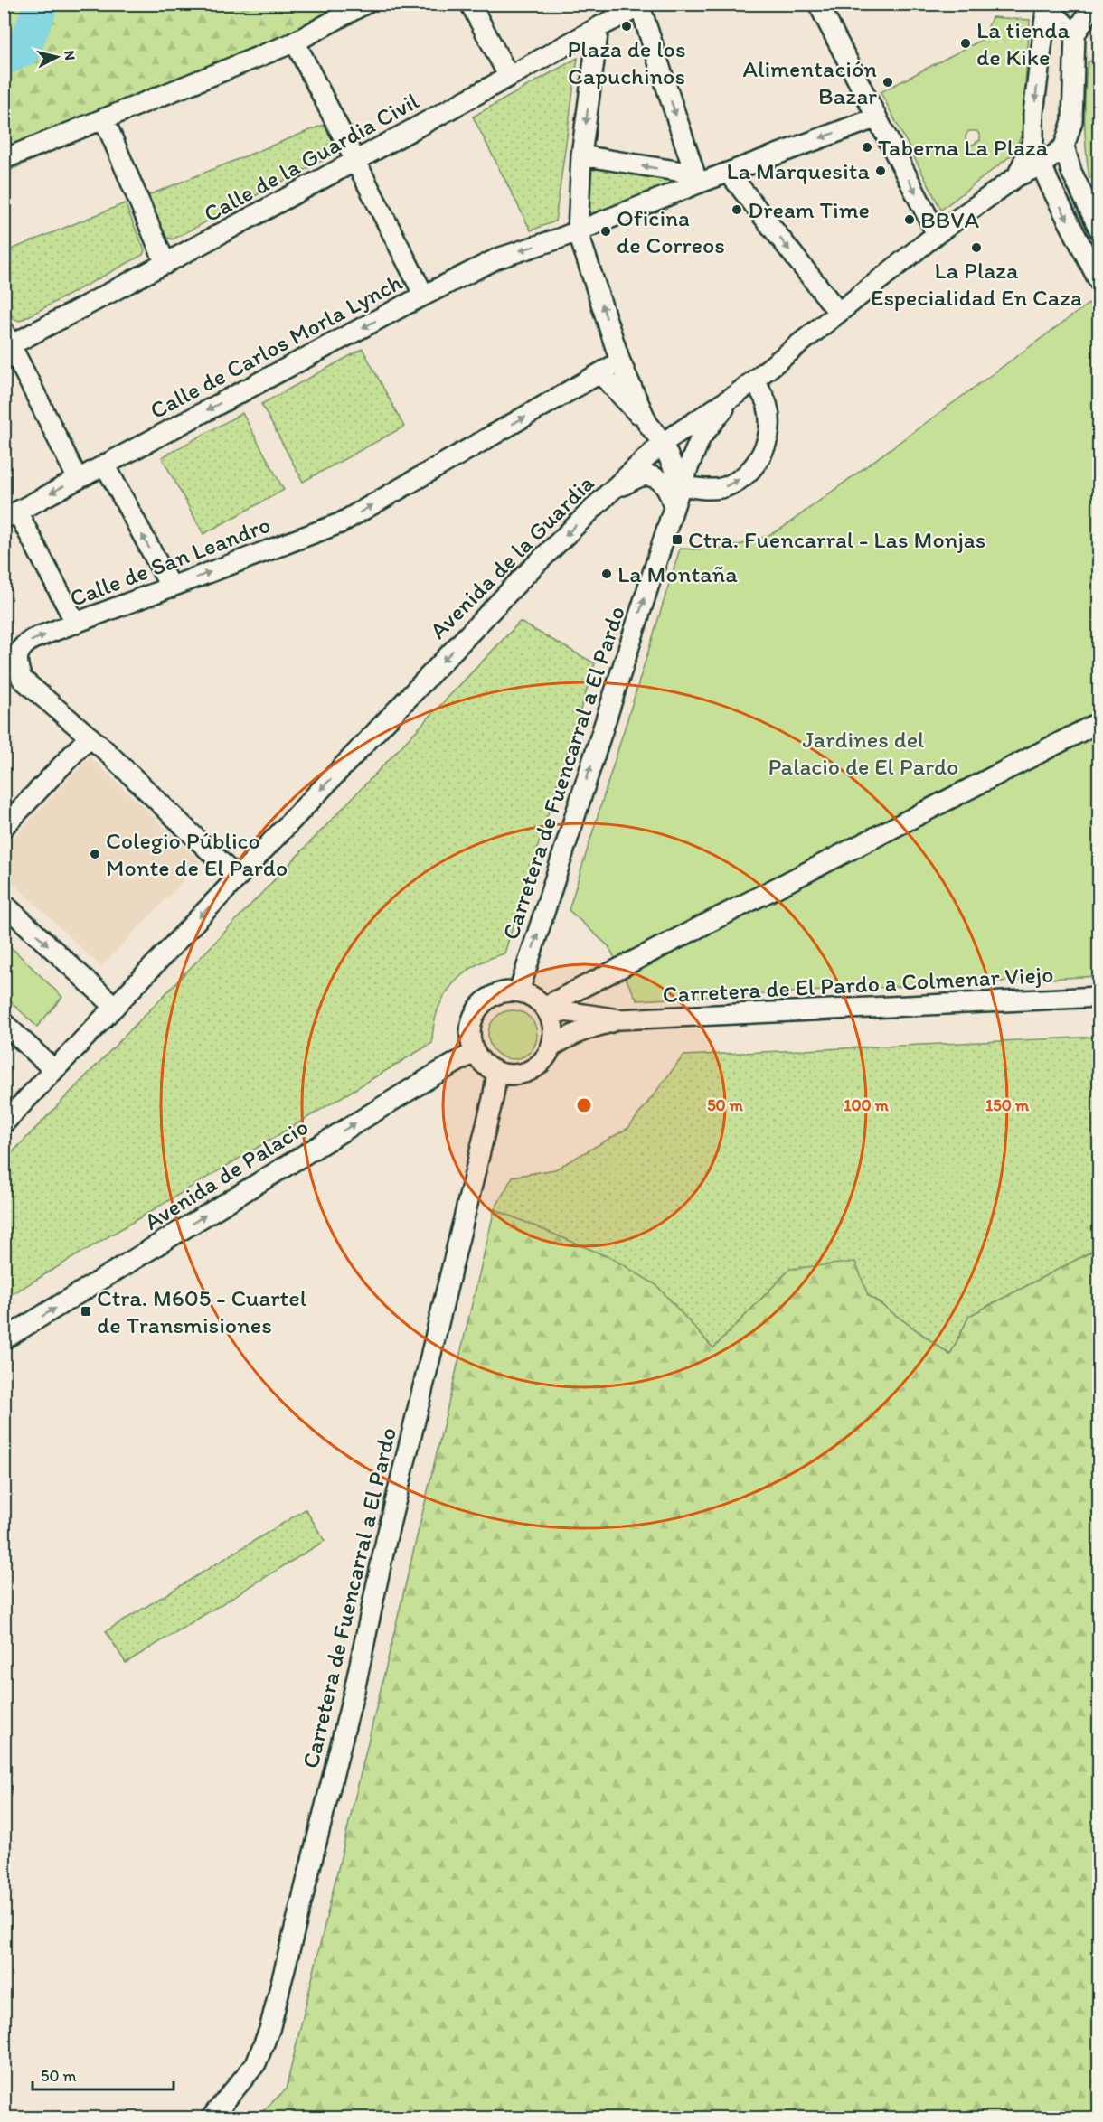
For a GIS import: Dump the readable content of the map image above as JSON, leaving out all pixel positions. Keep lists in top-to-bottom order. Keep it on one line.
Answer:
{"streets":{"street":["Calle de la Guardia Civil","Calle de Carlos Morla Lynch","Avenida de la Guardia","Calle de San Leandro","Carretera de Fuencarral a El Pardo","Carretera de El Pardo a Colmenar Viejo","Avenida de Palacio"]},"crossings":[["Avenida de la Guardia","Calle de San Leandro"],["Avenida de la Guardia","Carretera de Fuencarral a El Pardo"],["Carretera de Fuencarral a El Pardo","Avenida de Palacio"]],"one_way":["Calle de Carlos Morla Lynch","Avenida de la Guardia","Avenida de Palacio"],"parks":["Jardines del Palacio de El Pardo"],"places":{"other":["Plaza de los Capuchinos","La tienda de Kike","Alimentación Bazar","Taberna La Plaza","La Marquesita","Dream Time","BBVA","Oficina de Correos","La Plaza Especialidad En Caza","La Montaña","Colegio Público Monte de El Pardo"],"transit":["Ctra. Fuencarral - Las Monjas","Ctra. M605 - Cuartel de Transmisiones"]},"scale_bar":"50 m","north":"right","rings":["50 m","100 m","150 m"]}
